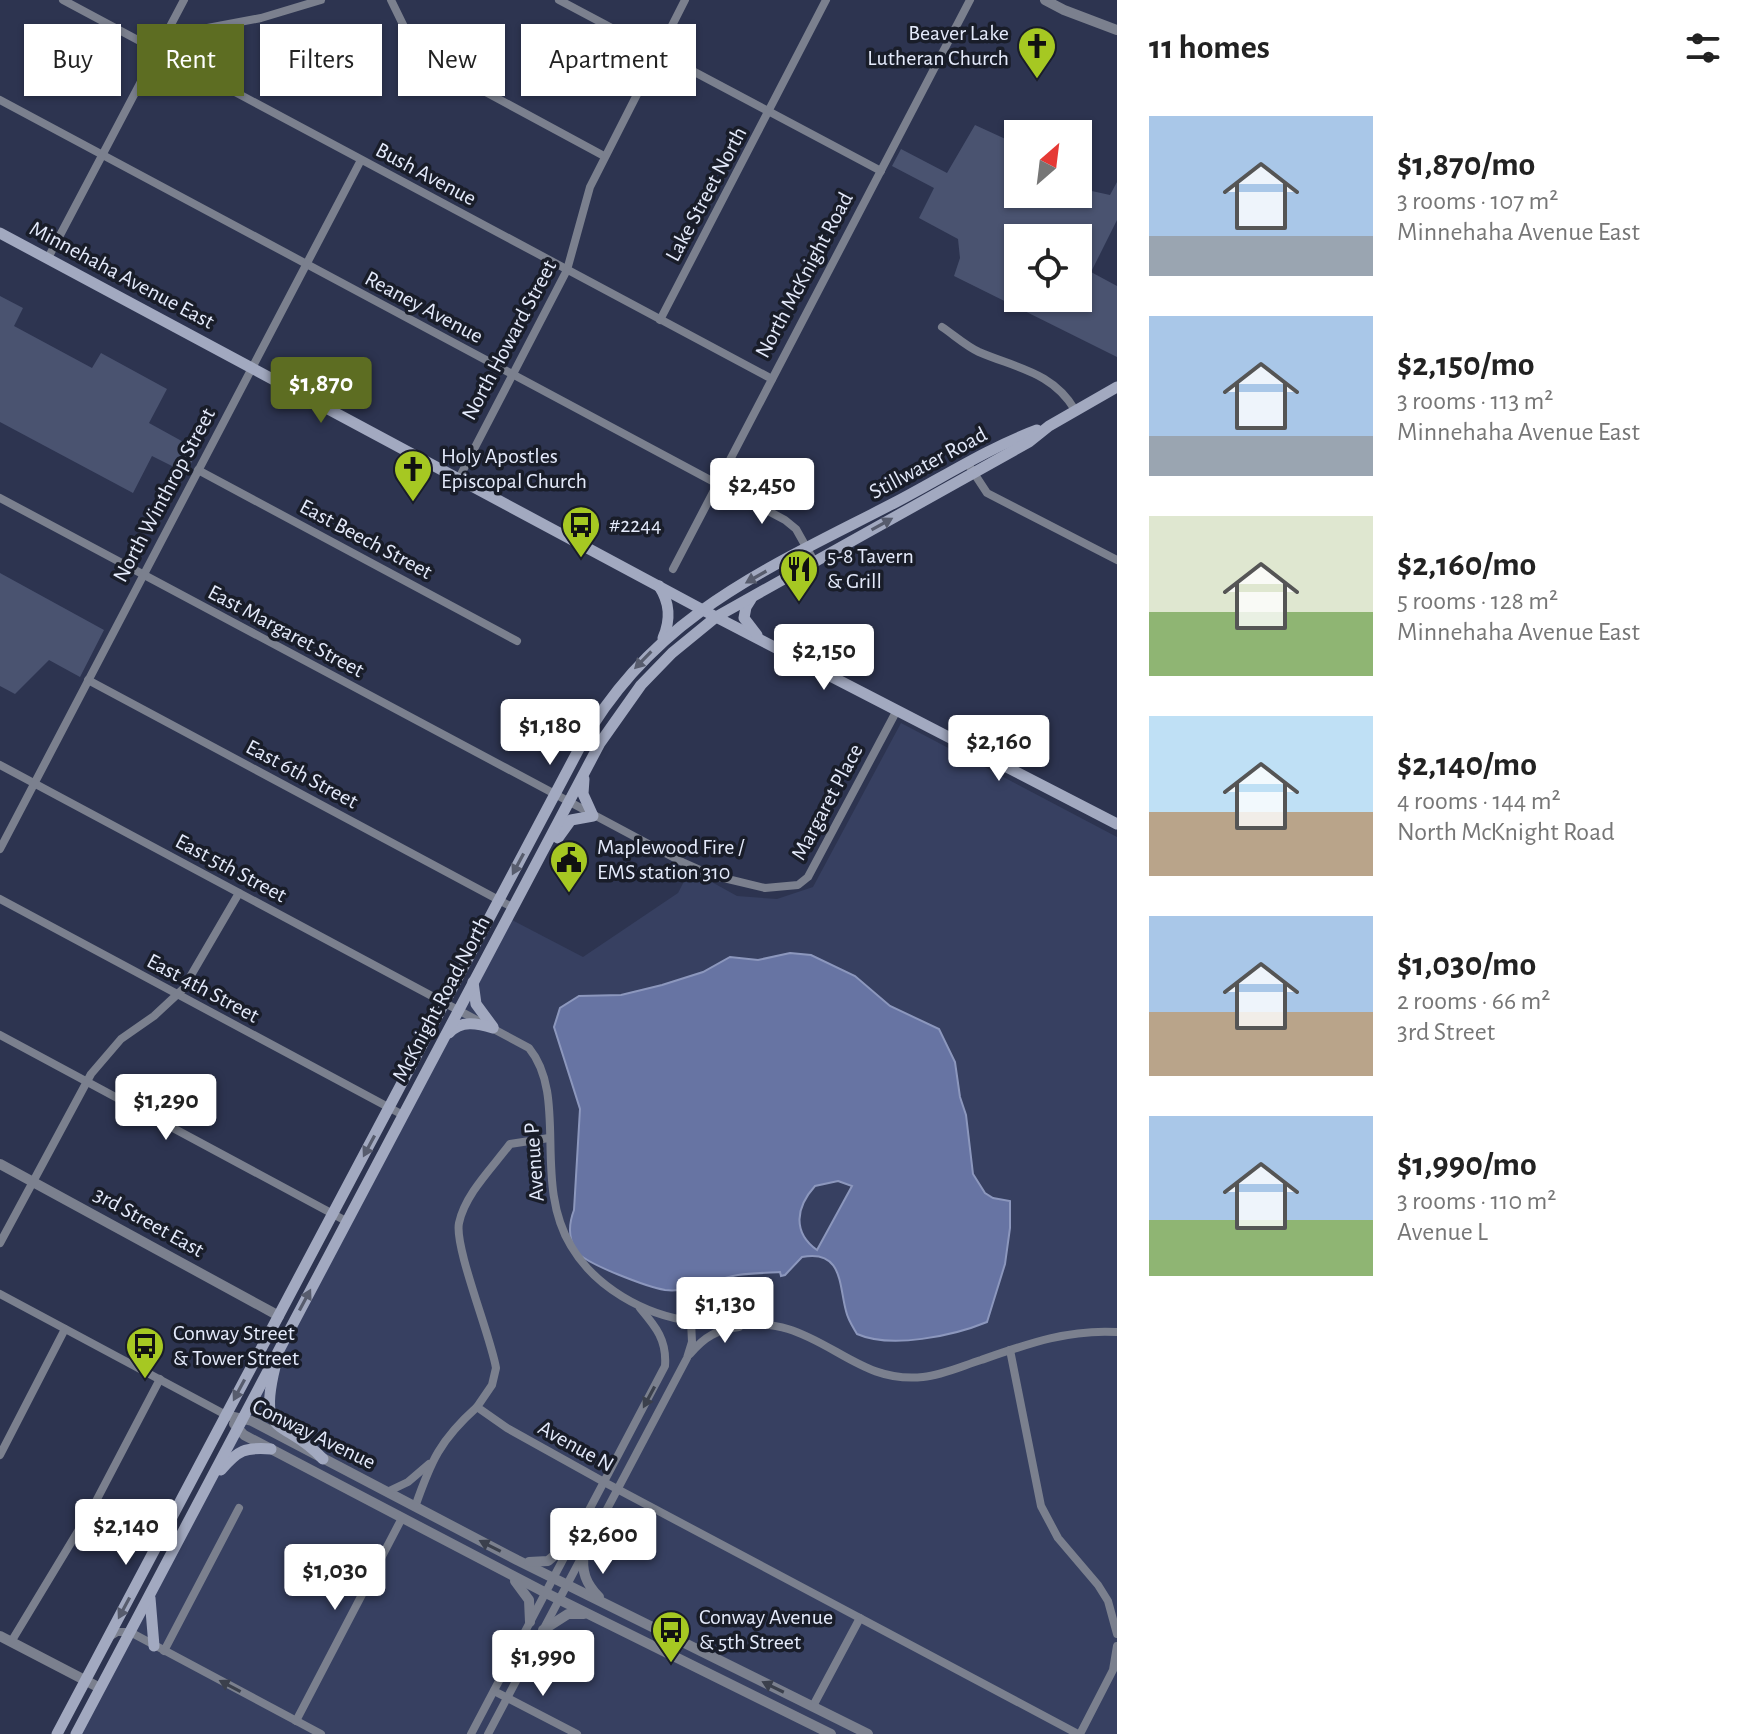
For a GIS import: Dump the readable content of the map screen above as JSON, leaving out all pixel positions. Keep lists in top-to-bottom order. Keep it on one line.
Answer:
{"streets":{"main road":["Minnehaha Avenue East","Stillwater Road","McKnight Road North"],"street":["Bush Avenue","Lake Street North","North McKnight Road","Reaney Avenue","North Howard Street","North Winthrop Street","East Beech Street","East Margaret Street","East 6th Street","Margaret Place","East 5th Street","East 4th Street","Avenue P","3rd Street East","Conway Avenue","Avenue N"]},"crossings":[["Bush Avenue","Lake Street North"],["Bush Avenue","North McKnight Road"],["Bush Avenue","North Howard Street"],["Bush Avenue","North Winthrop Street"],["Minnehaha Avenue East","North Howard Street"],["Minnehaha Avenue East","Stillwater Road"],["Minnehaha Avenue East","North Winthrop Street"],["Minnehaha Avenue East","Margaret Place"],["Minnehaha Avenue East","McKnight Road North"],["North McKnight Road","Reaney Avenue"],["Reaney Avenue","North Howard Street"],["Reaney Avenue","Stillwater Road"],["Reaney Avenue","North Winthrop Street"],["Stillwater Road","Margaret Place"],["Stillwater Road","McKnight Road North"],["North Winthrop Street","East Beech Street"],["North Winthrop Street","East Margaret Street"],["North Winthrop Street","East 6th Street"],["North Winthrop Street","East 5th Street"],["East Margaret Street","Margaret Place"],["East Margaret Street","McKnight Road North"],["East 6th Street","McKnight Road North"],["Margaret Place","McKnight Road North"],["East 5th Street","McKnight Road North"],["East 5th Street","Avenue P"],["East 4th Street","McKnight Road North"],["McKnight Road North","Avenue P"],["McKnight Road North","3rd Street East"],["McKnight Road North","Conway Avenue"]],"places":{"church":["Beaver Lake Lutheran Church","Holy Apostles Episcopal Church"],"bus stop":["#2244","Conway Street & Tower Street","Conway Avenue & 5th Street"],"restaurant":["5-8 Tavern & Grill"],"public building":["Maplewood Fire / EMS station 310"]},"north":"top right","page":{"heading":"11 homes","chip":["Buy","Rent","Filters","New","Apartment"],"list":[{"name":"$1,870/mo","note":"3 rooms · 107 m² · Minnehaha Avenue East"},{"name":"$2,150/mo","note":"3 rooms · 113 m² · Minnehaha Avenue East"},{"name":"$2,160/mo","note":"5 rooms · 128 m² · Minnehaha Avenue East"},{"name":"$2,140/mo","note":"4 rooms · 144 m² · North McKnight Road"},{"name":"$1,030/mo","note":"2 rooms · 66 m² · 3rd Street"},{"name":"$1,990/mo","note":"3 rooms · 110 m² · Avenue L"}],"price":["$1,870","$2,450","$2,150","$1,180","$2,160","$1,290","$1,130","$2,140","$2,600","$1,030","$1,990"]}}
